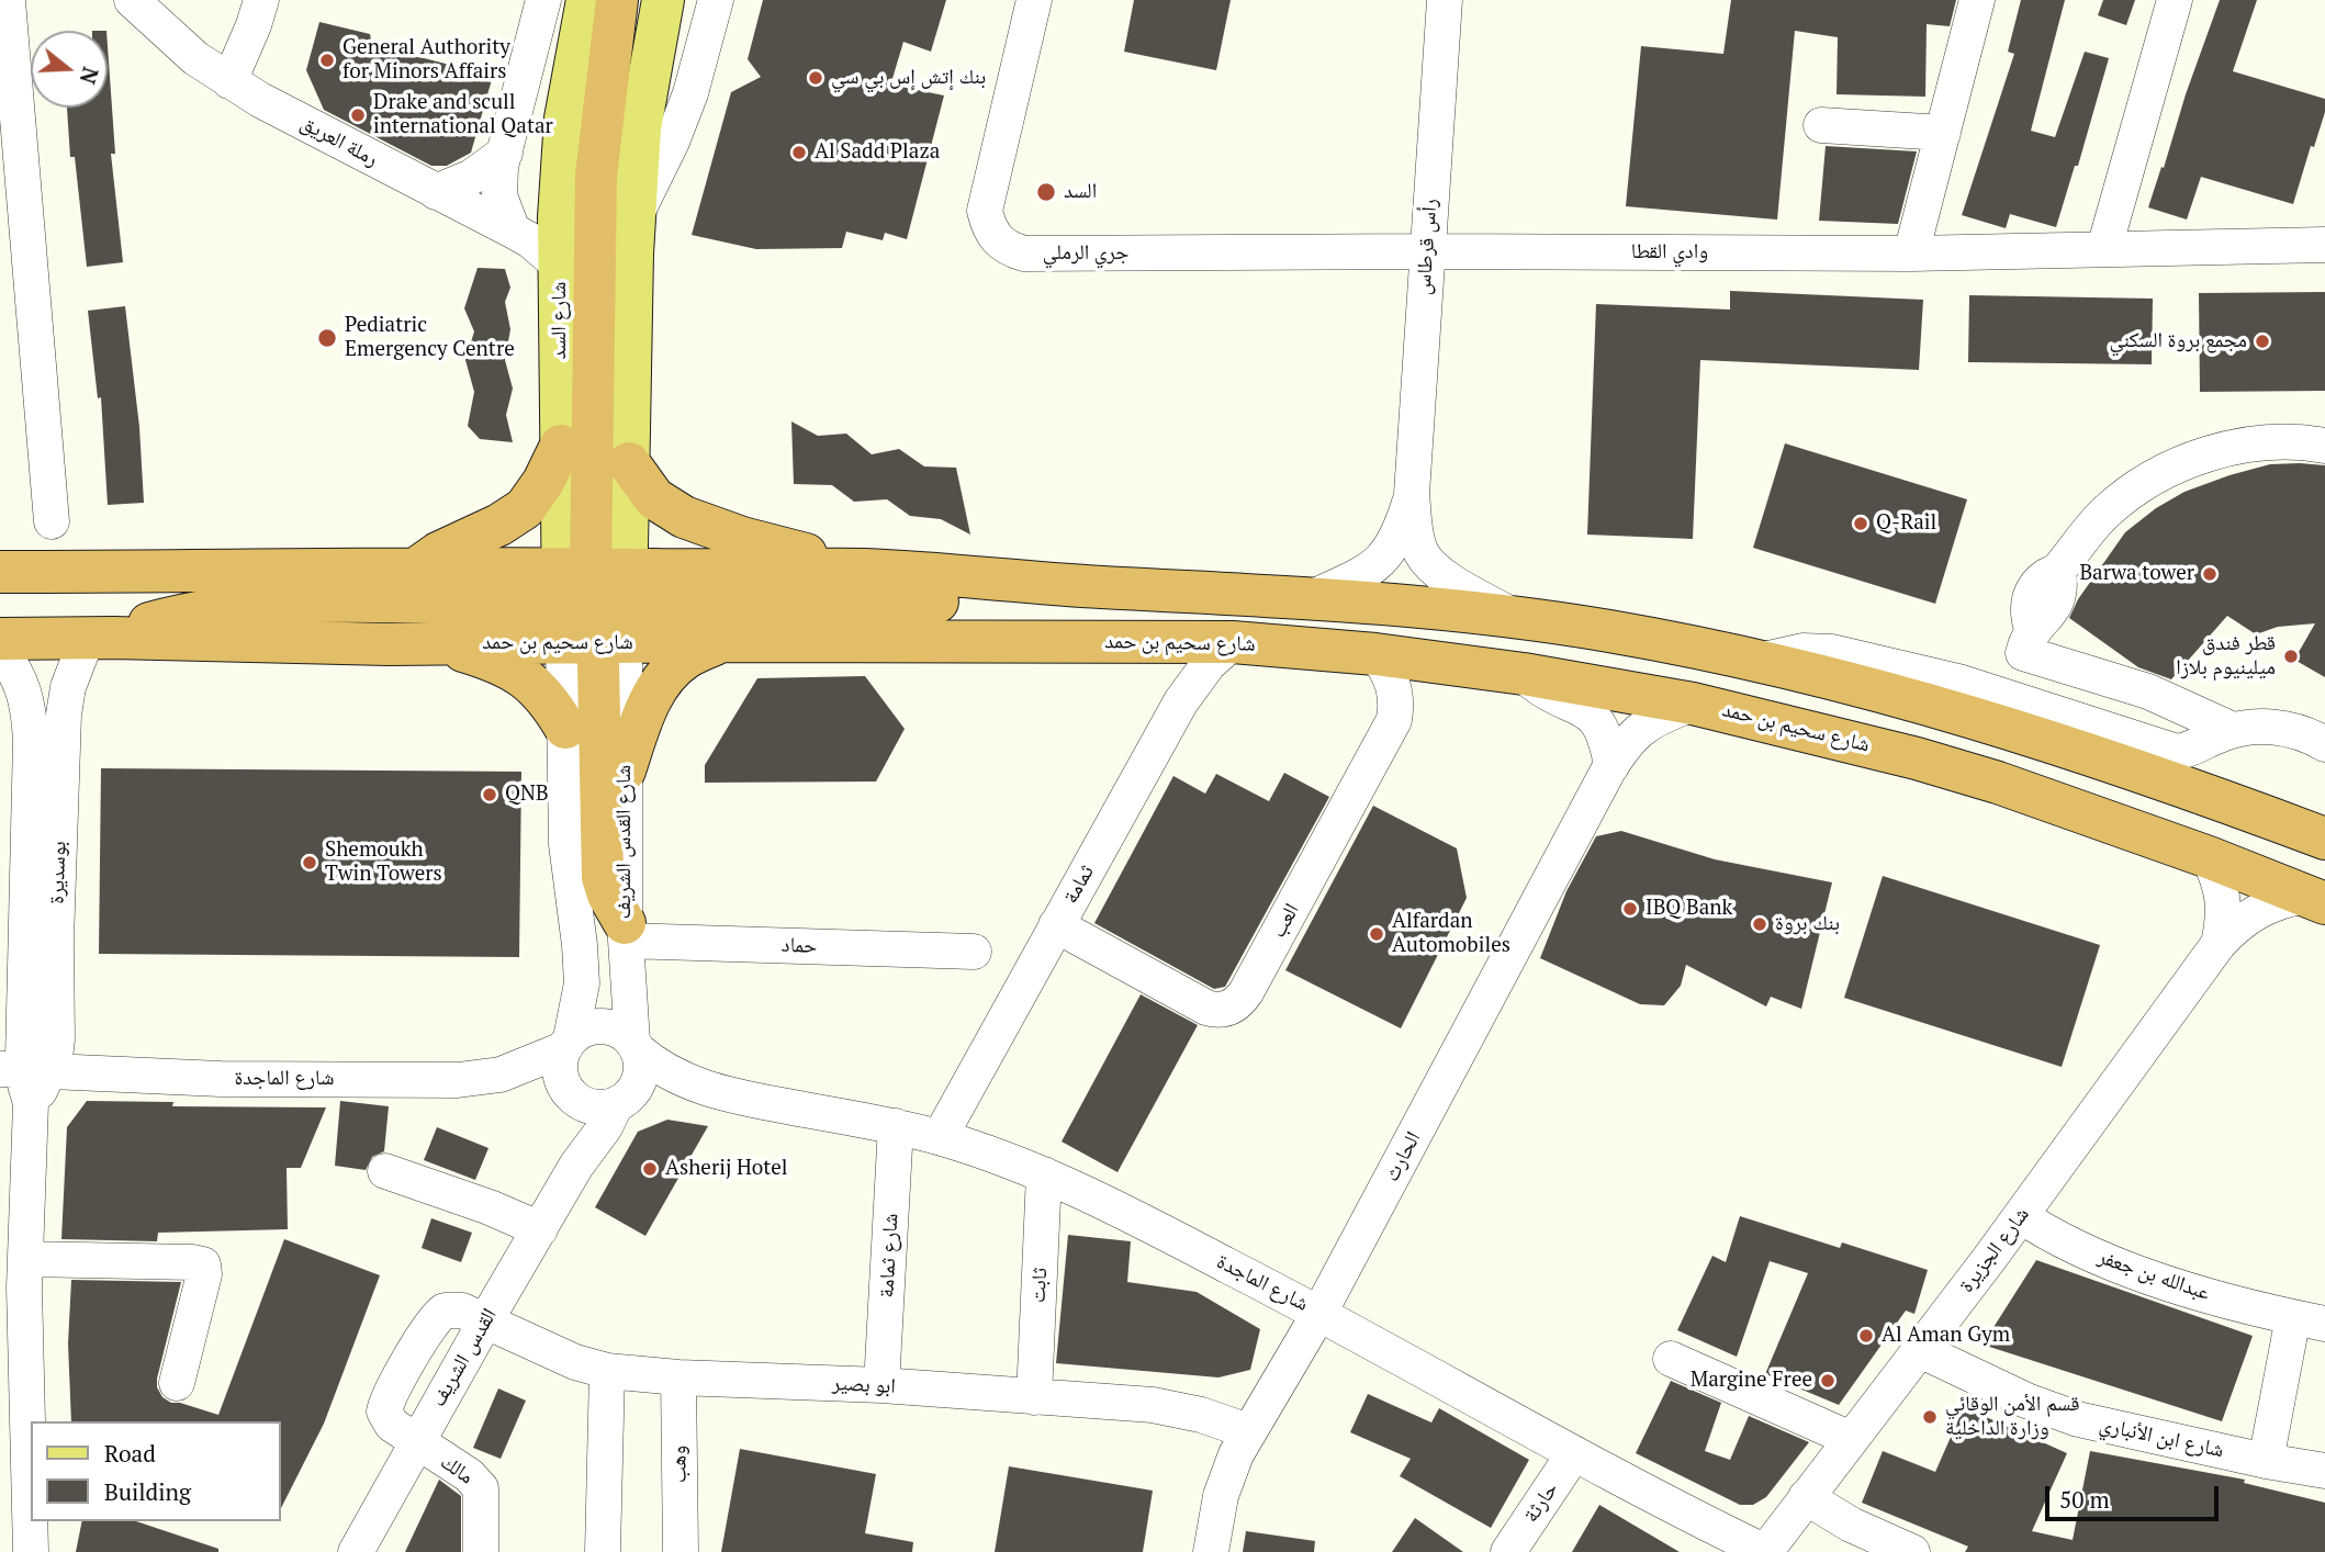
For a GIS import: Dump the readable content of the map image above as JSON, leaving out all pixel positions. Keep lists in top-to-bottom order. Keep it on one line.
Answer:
{"streets":{"highway":["شارع سحيم بن حمد"],"main road":["شارع السد"],"street":["رملة العريق","رأس قرطاس","وادي القطا","جري الرملي","شارع القدس الشريف","بوسديرة","ثمامة","العب","حماد","شارع الماجدة","الحارث","شارع الجزيرة","شارع ثمامة","عبدالله بن جعفر","ثابت","القدس الشريف","ابو بصير","شارع ابن الأنباري","وهب","مالك","حارثة"]},"crossings":[["رملة العريق","شارع السد"],["رأس قرطاس","وادي القطا"],["رأس قرطاس","جري الرملي"],["رأس قرطاس","شارع سحيم بن حمد"],["وادي القطا","جري الرملي"],["شارع السد","شارع سحيم بن حمد"],["شارع السد","شارع القدس الشريف"],["شارع سحيم بن حمد","شارع القدس الشريف"],["شارع سحيم بن حمد","بوسديرة"],["شارع سحيم بن حمد","ثمامة"],["شارع سحيم بن حمد","العب"],["شارع سحيم بن حمد","الحارث"],["شارع سحيم بن حمد","شارع الجزيرة"],["شارع القدس الشريف","حماد"],["شارع القدس الشريف","شارع الماجدة"],["شارع القدس الشريف","القدس الشريف"],["بوسديرة","شارع الماجدة"],["ثمامة","العب"],["ثمامة","شارع الماجدة"],["شارع الماجدة","الحارث"],["شارع الماجدة","شارع الجزيرة"],["شارع الماجدة","شارع ثمامة"],["شارع الماجدة","ثابت"],["شارع الماجدة","القدس الشريف"],["شارع الماجدة","حارثة"],["الحارث","ابو بصير"],["شارع الجزيرة","عبدالله بن جعفر"],["شارع الجزيرة","شارع ابن الأنباري"],["شارع ثمامة","ابو بصير"],["عبدالله بن جعفر","شارع ابن الأنباري"],["ثابت","ابو بصير"],["القدس الشريف","ابو بصير"],["القدس الشريف","مالك"],["ابو بصير","وهب"],["ابو بصير","مالك"]],"places":["General Authority for Minors Affairs","بنك إتش إس بي سي","Drake and scull international Qatar","Al Sadd Plaza","السد","Pediatric Emergency Centre","مجمع بروة السكني","Q-Rail","Barwa tower","قطر فندق ميلينيوم بلازا","QNB","Shemoukh Twin Towers","IBQ Bank","بنك بروة","Alfardan Automobiles","Asherij Hotel","Al Aman Gym","Margine Free","قسم الأمن الوقائي وزارة الداخلية"],"legend":["Road","Building"],"scale_bar":"50 m","north":"right"}
